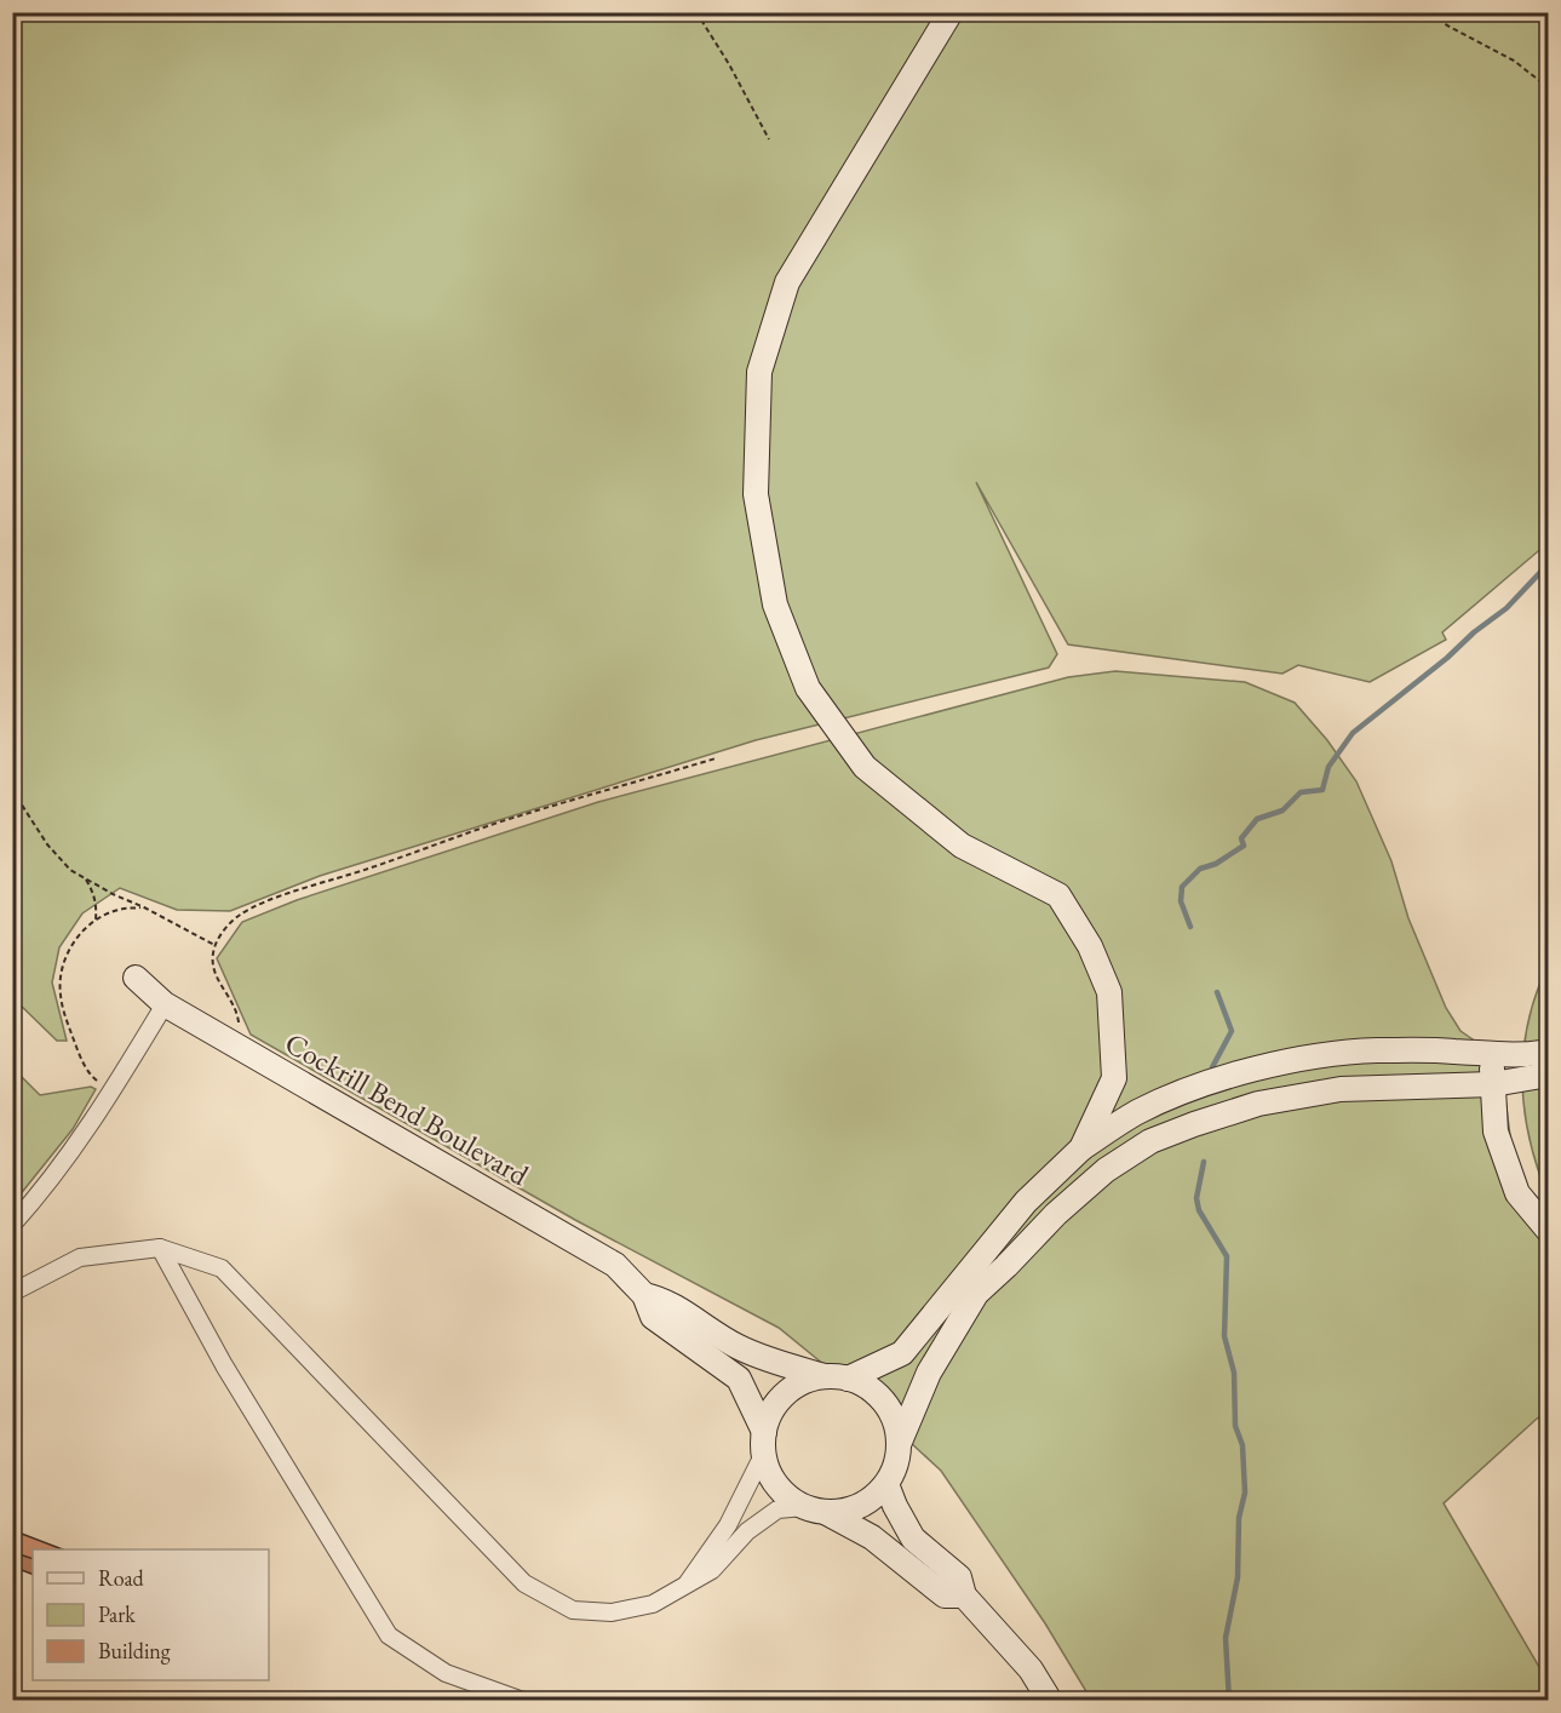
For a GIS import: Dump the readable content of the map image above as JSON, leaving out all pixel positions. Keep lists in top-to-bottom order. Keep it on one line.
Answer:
{"streets":{"street":["Cockrill Bend Boulevard"]},"legend":["Road","Park","Building"]}
